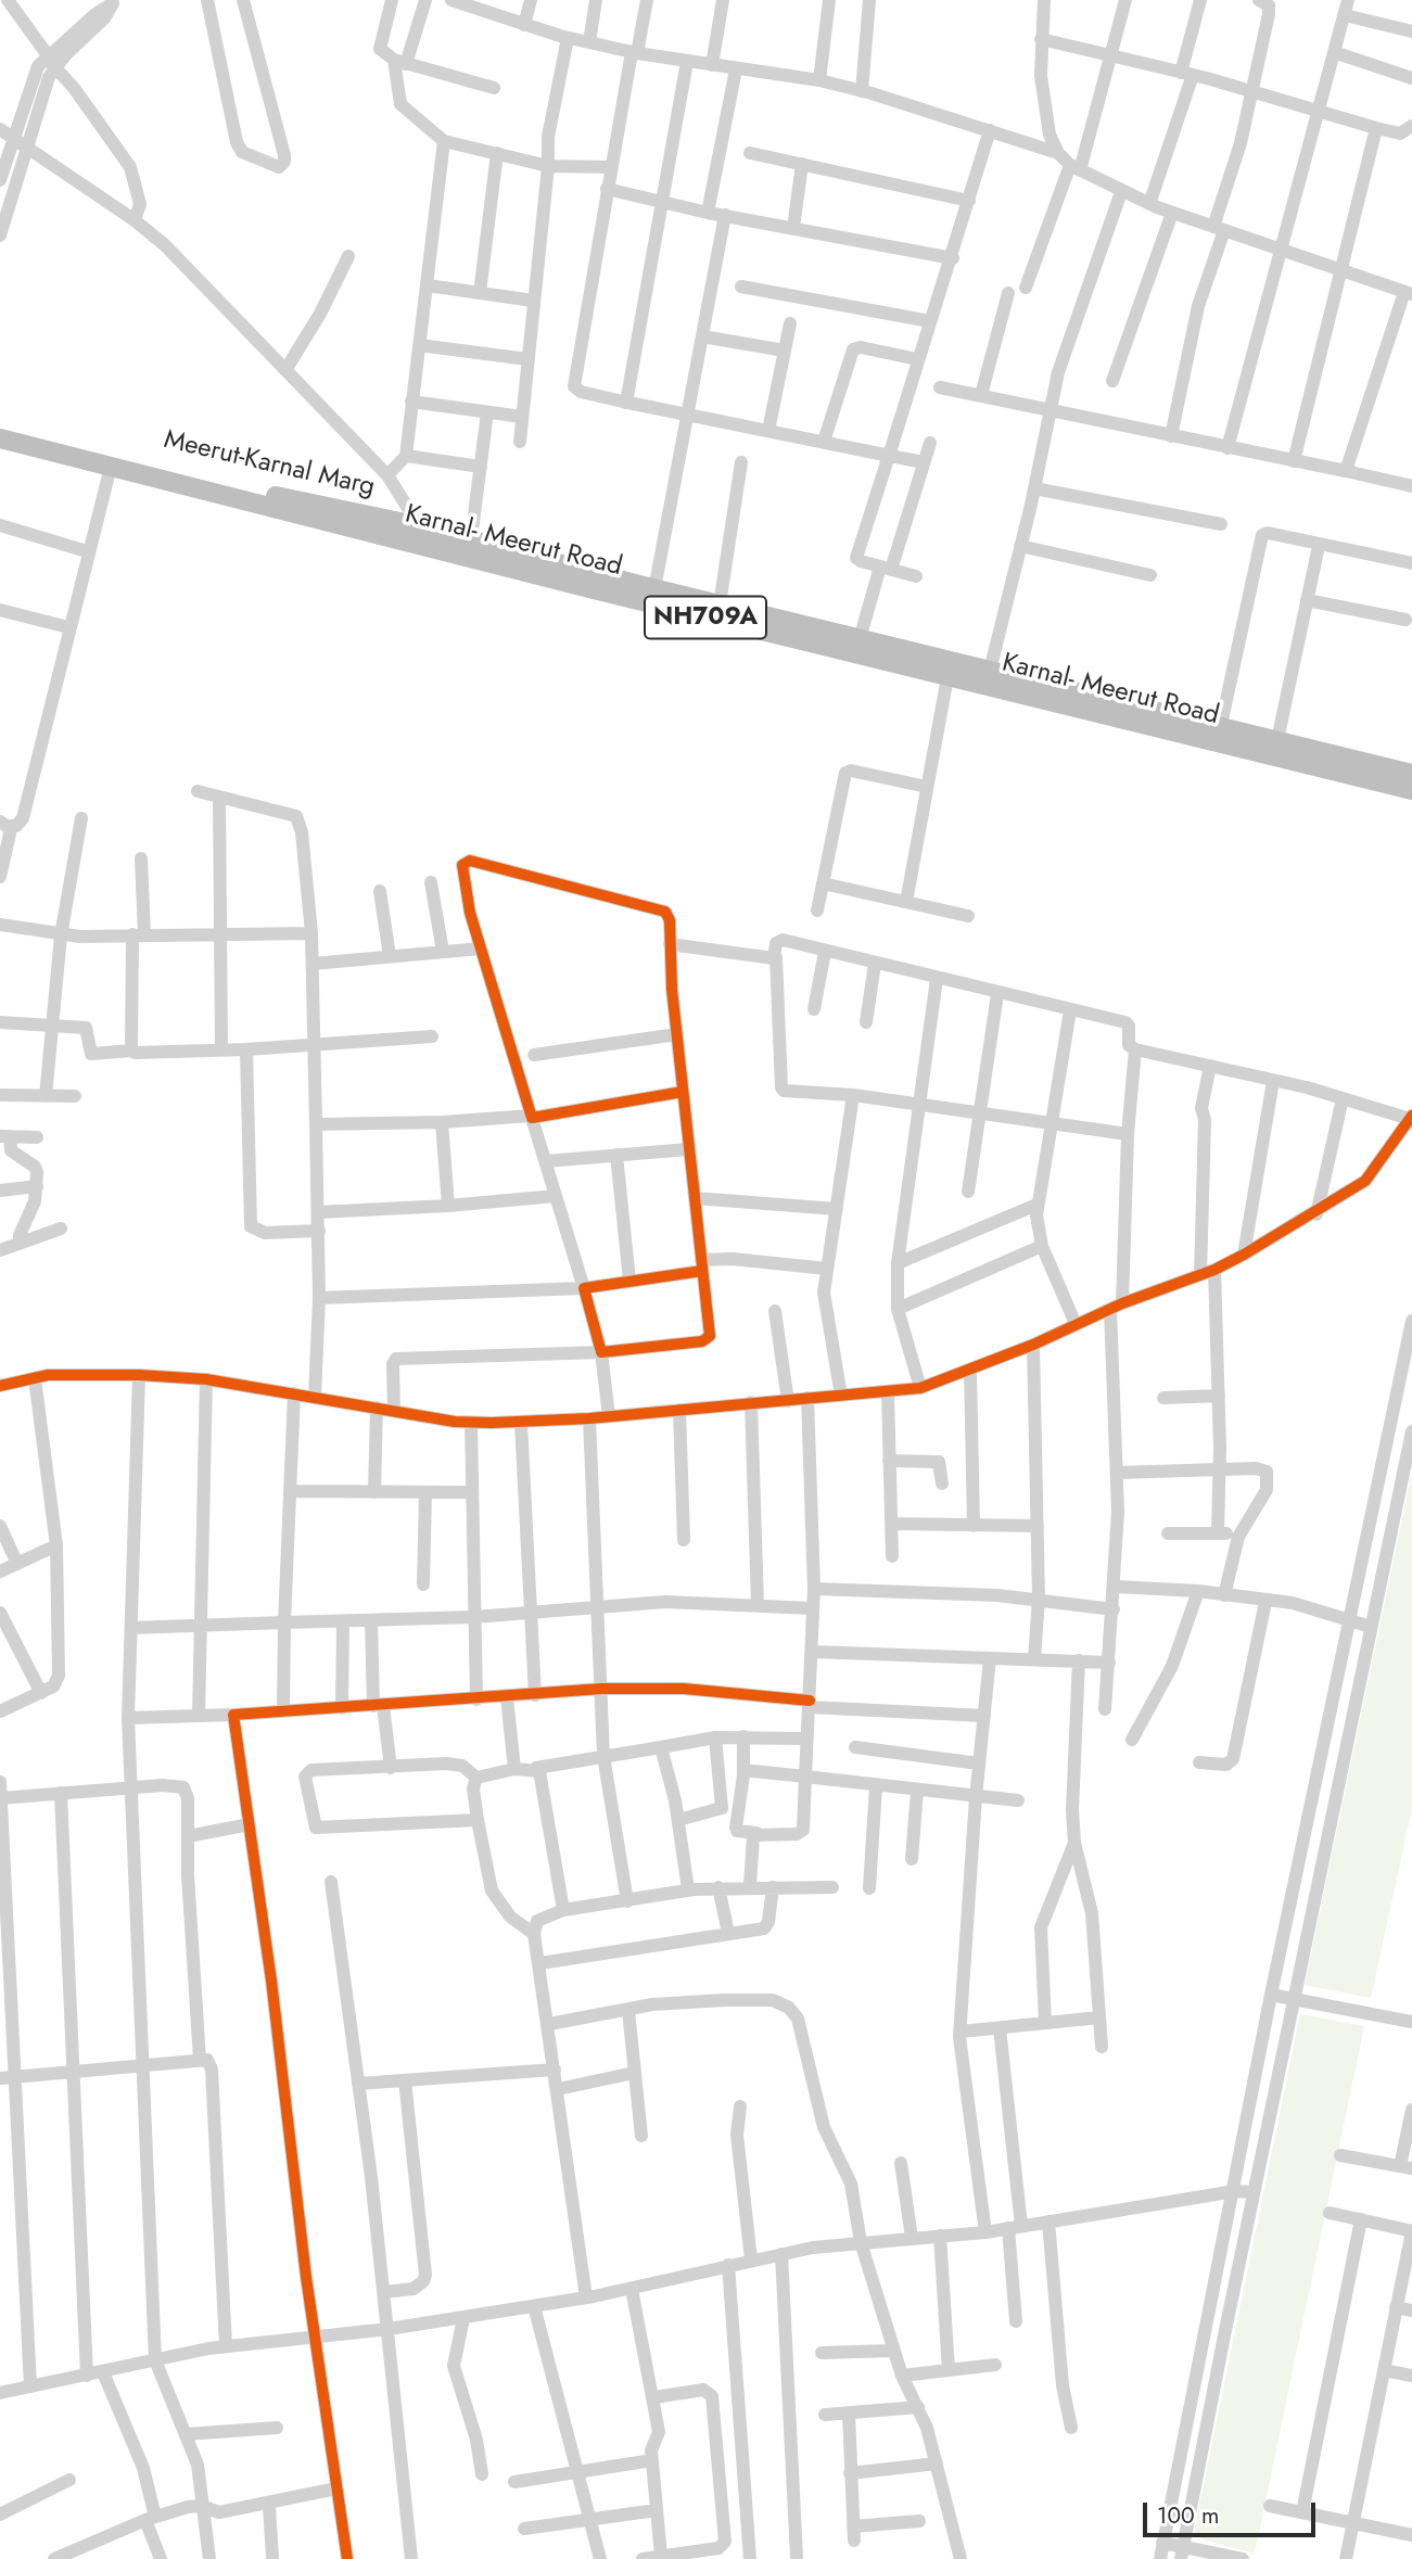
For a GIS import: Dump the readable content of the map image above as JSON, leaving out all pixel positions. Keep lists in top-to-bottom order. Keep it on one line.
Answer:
{"streets":{"highway":["Meerut-Karnal Marg","Karnal- Meerut Road","NH709A"]},"crossings":[["Meerut-Karnal Marg","Karnal- Meerut Road"]],"scale_bar":"100 m"}
